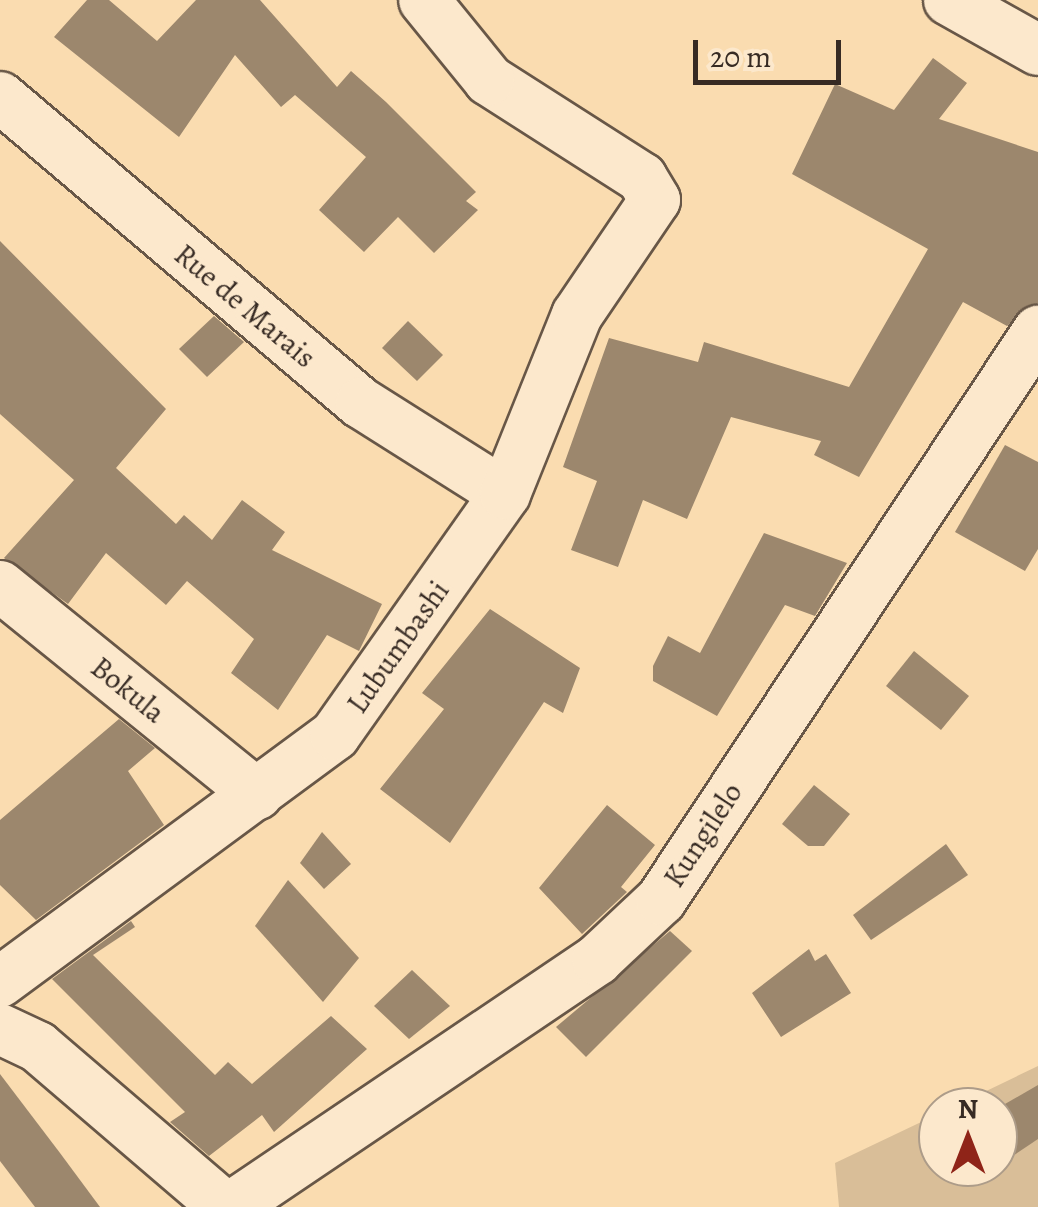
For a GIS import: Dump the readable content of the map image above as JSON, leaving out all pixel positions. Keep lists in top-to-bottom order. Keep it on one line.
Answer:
{"streets":{"street":["Rue de Marais","Lubumbashi","Bokula","Kungilelo"]},"crossings":[["Rue de Marais","Lubumbashi"],["Lubumbashi","Bokula"]],"scale_bar":"20 m","north":"top"}
